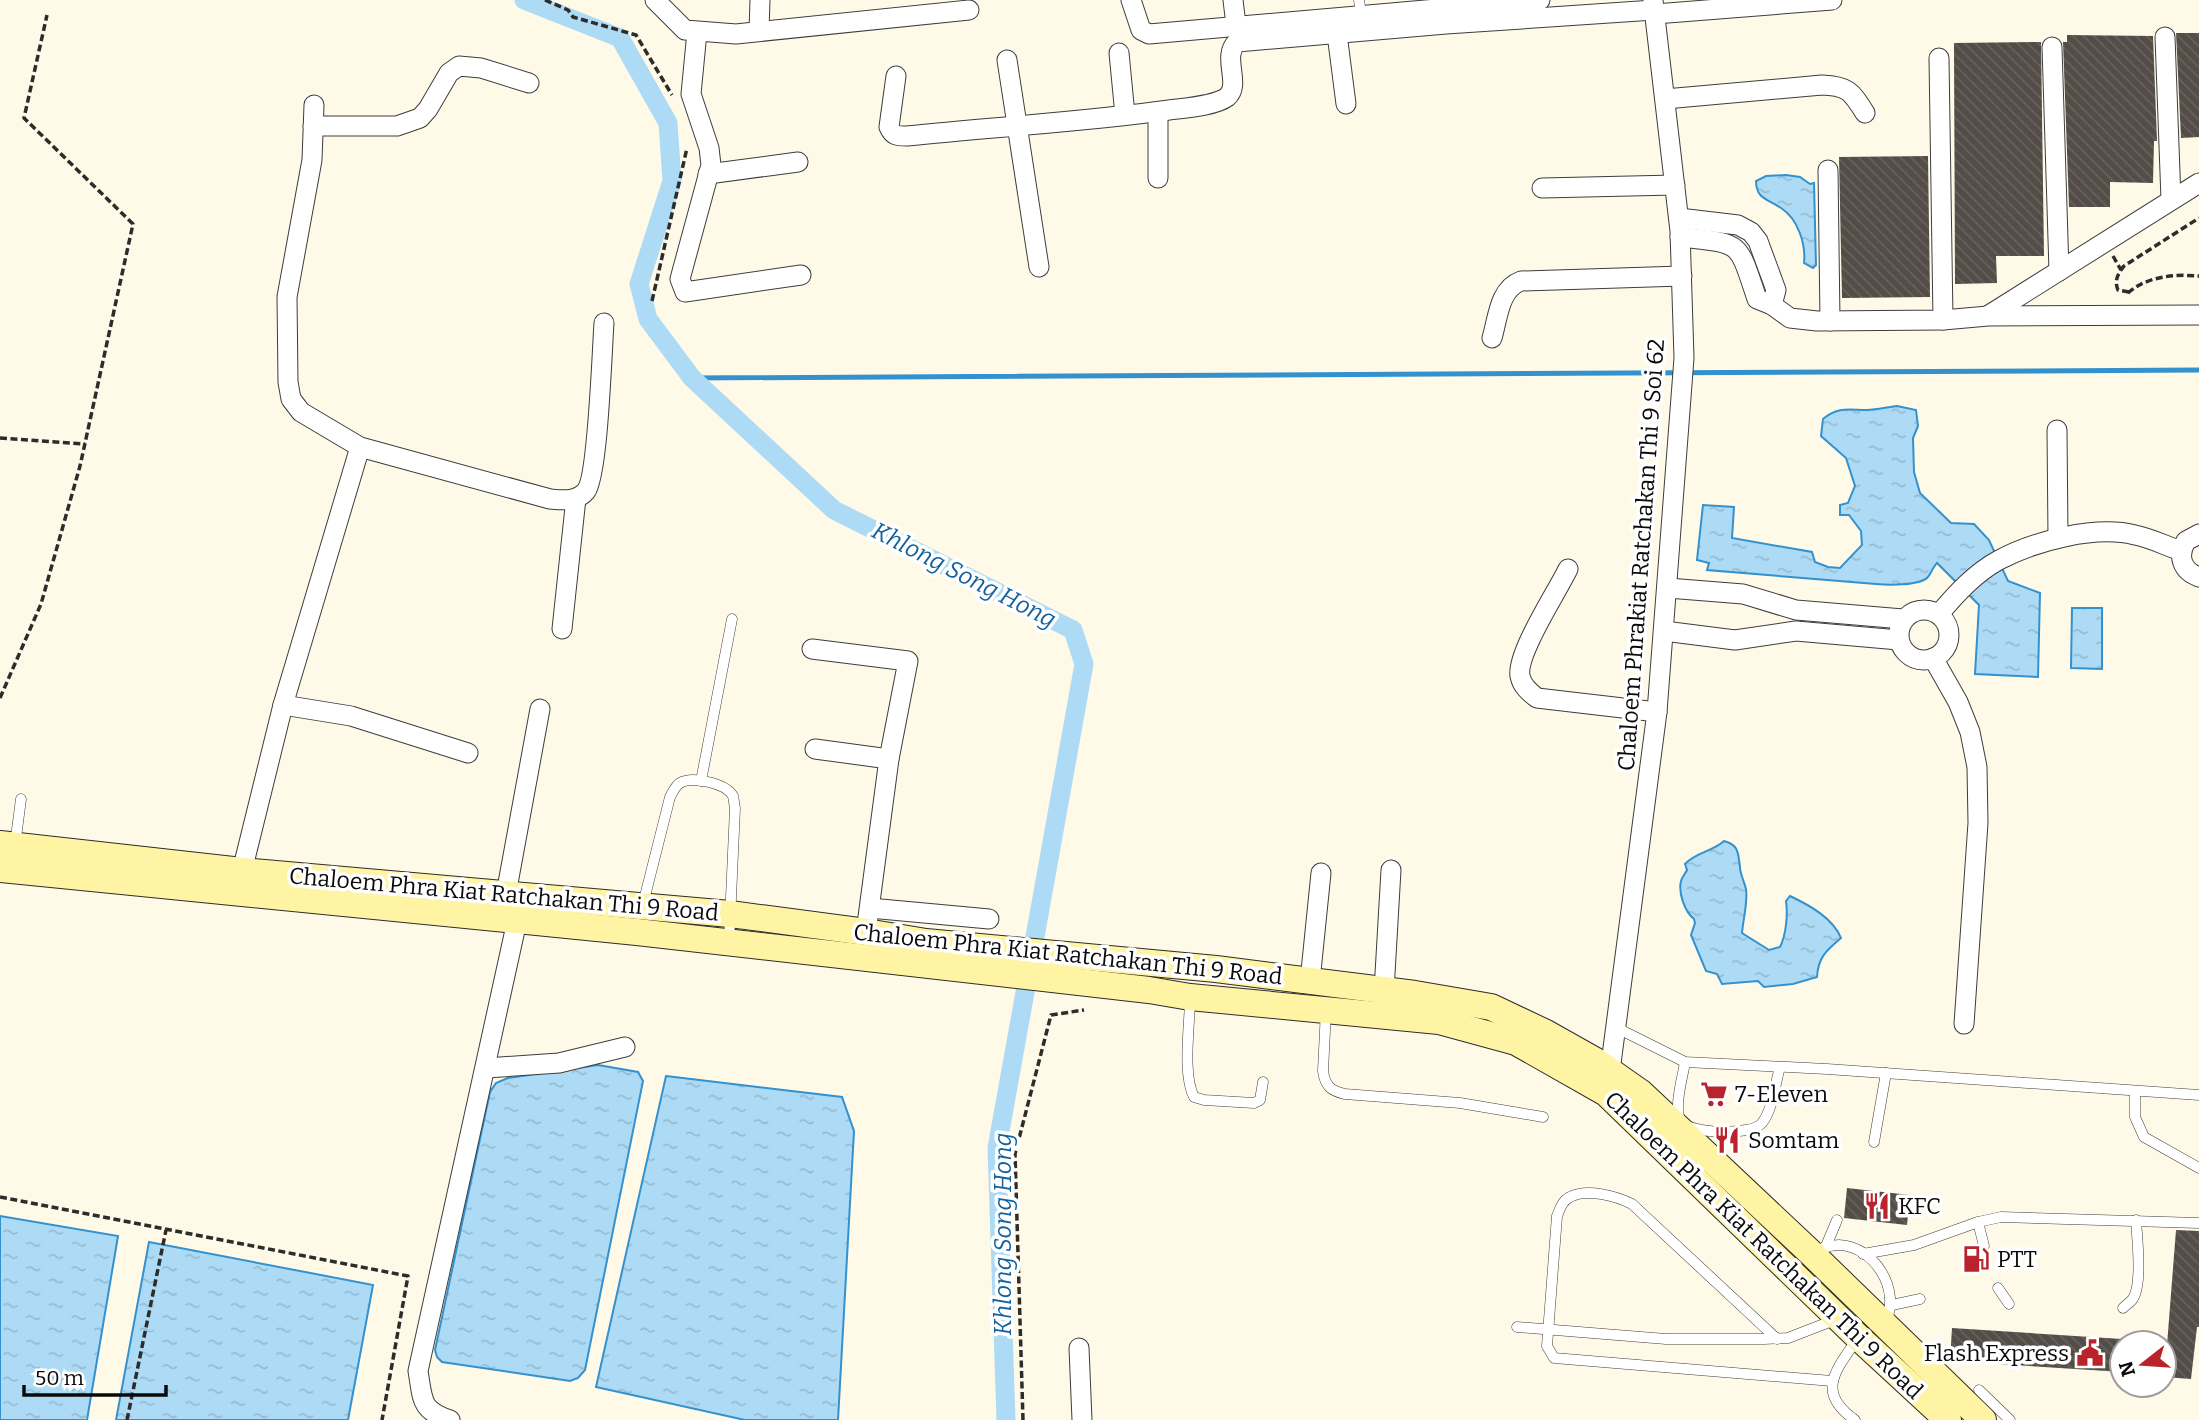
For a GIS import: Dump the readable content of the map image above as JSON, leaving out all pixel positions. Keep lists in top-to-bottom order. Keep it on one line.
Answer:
{"streets":{"main road":["Chaloem Phra Kiat Ratchakan Thi 9 Road"],"street":["Chaloem Phrakiat Ratchakan Thi 9 Soi 62"]},"crossings":[["Chaloem Phrakiat Ratchakan Thi 9 Soi 62","Chaloem Phra Kiat Ratchakan Thi 9 Road"]],"water":["Khlong Song Hong"],"places":{"supermarket":["7-Eleven"],"restaurant":["Somtam","KFC"],"fuel station":["PTT"],"public building":["Flash Express"]},"scale_bar":"50 m","north":"left"}
